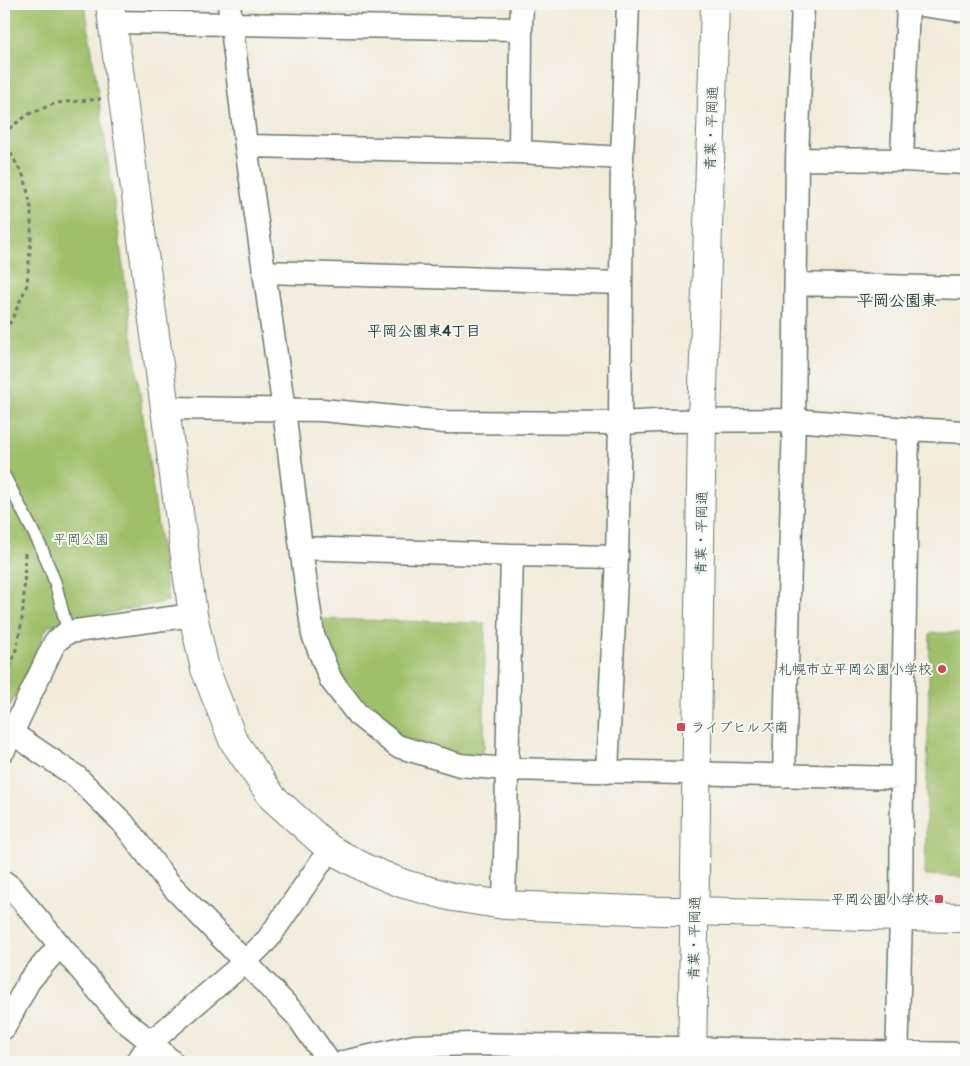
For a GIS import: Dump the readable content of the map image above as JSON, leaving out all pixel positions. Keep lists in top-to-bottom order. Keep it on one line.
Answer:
{"streets":{"street":["青葉・平岡通"]},"districts":["平岡公園東","平岡公園東4丁目"],"parks":["平岡公園"],"places":{"other":["札幌市立平岡公園小学校"],"transit":["ライブヒルズ南","平岡公園小学校"]}}
